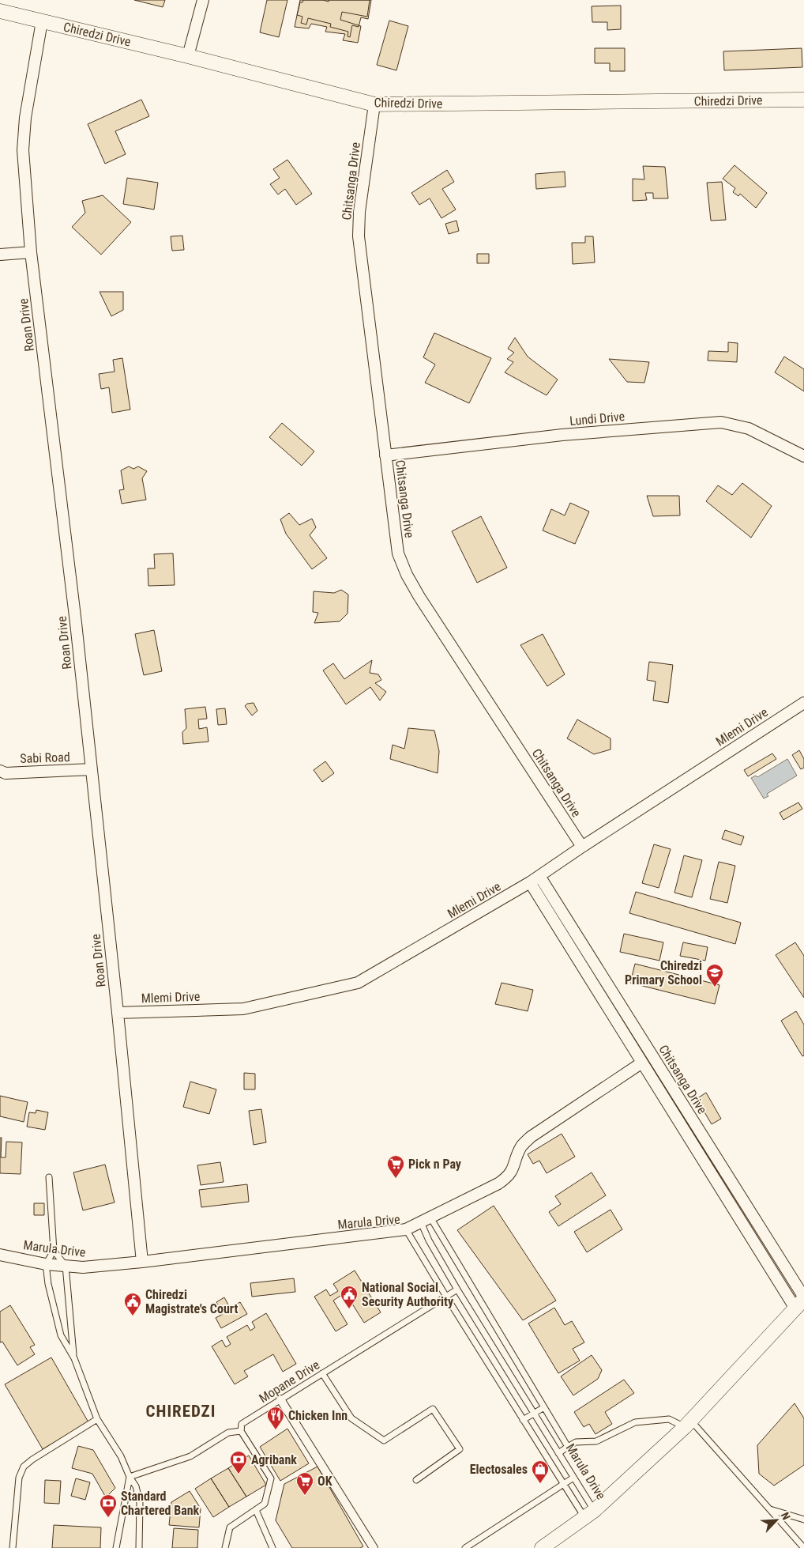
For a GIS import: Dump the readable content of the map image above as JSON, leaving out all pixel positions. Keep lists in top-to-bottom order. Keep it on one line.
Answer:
{"streets":{"street":["Chiredzi Drive","Chitsanga Drive","Roan Drive","Lundi Drive","Mlemi Drive","Sabi Road","Marula Drive"],"lane":["Mopane Drive"]},"crossings":[["Chiredzi Drive","Chitsanga Drive"],["Chiredzi Drive","Roan Drive"],["Chitsanga Drive","Lundi Drive"],["Chitsanga Drive","Mlemi Drive"],["Roan Drive","Mlemi Drive"],["Roan Drive","Sabi Road"],["Roan Drive","Marula Drive"],["Marula Drive","Mopane Drive"]],"districts":["CHIREDZI"],"places":{"school or university":["Chiredzi Primary School"],"supermarket":["Pick n Pay","OK"],"public building":["National Social Security Authority","Chiredzi Magistrate's Court"],"restaurant":["Chicken Inn"],"bank":["Agribank","Standard Chartered Bank"],"shop":["Electosales"]},"north":"top right"}
